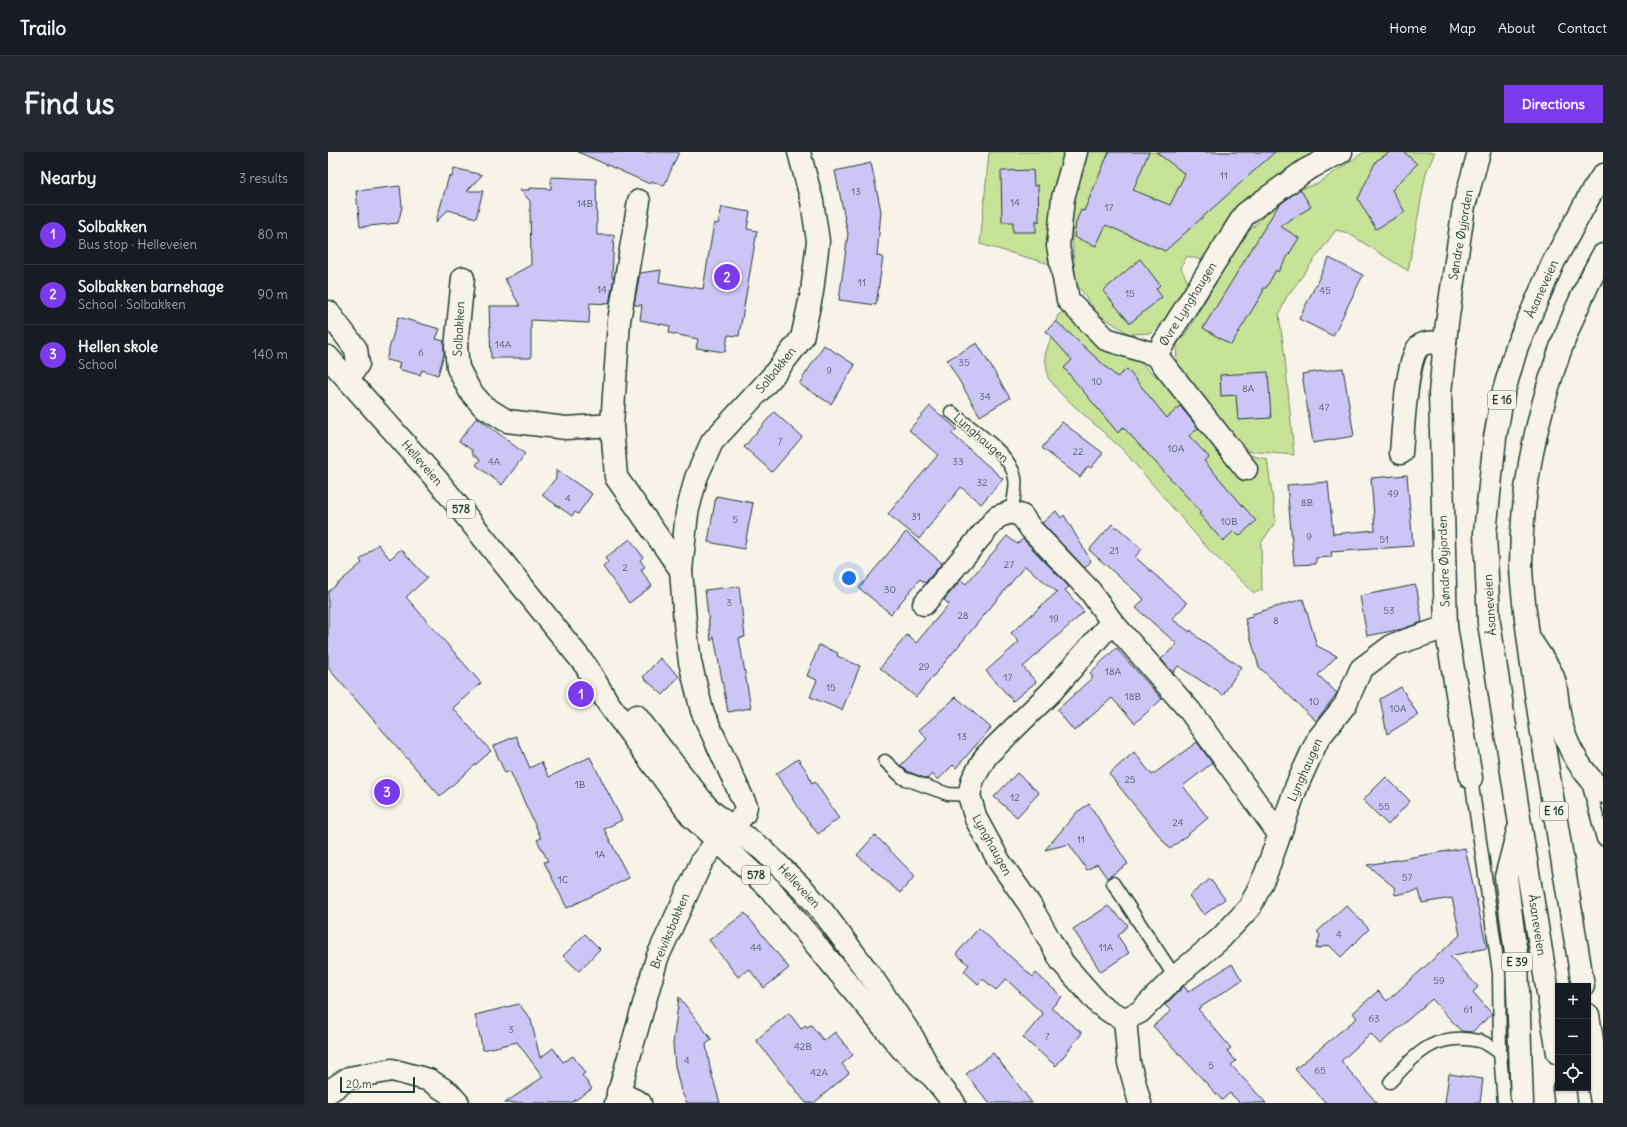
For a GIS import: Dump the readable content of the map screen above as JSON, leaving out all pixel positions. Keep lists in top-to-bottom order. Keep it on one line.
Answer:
{"streets":{"main road":["Søndre Øyjorden","Åsaneveien","Øvre Lynghaugen","Solbakken","E 16","Lynghaugen","Helleveien","578","Breiviksbakken","E 39"]},"crossings":[["Søndre Øyjorden","Lynghaugen"],["Åsaneveien","E 39"],["Solbakken","Helleveien"],["Solbakken","Breiviksbakken"],["Helleveien","Breiviksbakken"]],"house_numbers":["11","13","14","14B","17","11","14","45","15","14A","6","35","9","10","8A","34","47","7","10A","22","4A","33","32","49","4","8B","31","5","10B","9","51","21","27","2","30","3","53","28","19","8","29","18A","17","15","18B","10","10A","13","25","1B","12","55","24","11","1A","57","1C","4","44","11A","59","61","63","3","7","42B","4","5","65","42A"],"scale_bar":"20 m","page":{"header":"Trailo","nav":["Home","Map","About","Contact"],"buttons":"Directions","title":"Find us","heading":["Nearby","3 results"],"list":[{"mark":"1","name":"Solbakken","note":"Bus stop · Helleveien","value":"80 m"},{"mark":"2","name":"Solbakken barnehage","note":"School · Solbakken","value":"90 m"},{"mark":"3","name":"Hellen skole","note":"School","value":"140 m"}],"pins":["2","1","3"],"map_buttons":["+","−"],"scale":"20 m"}}
